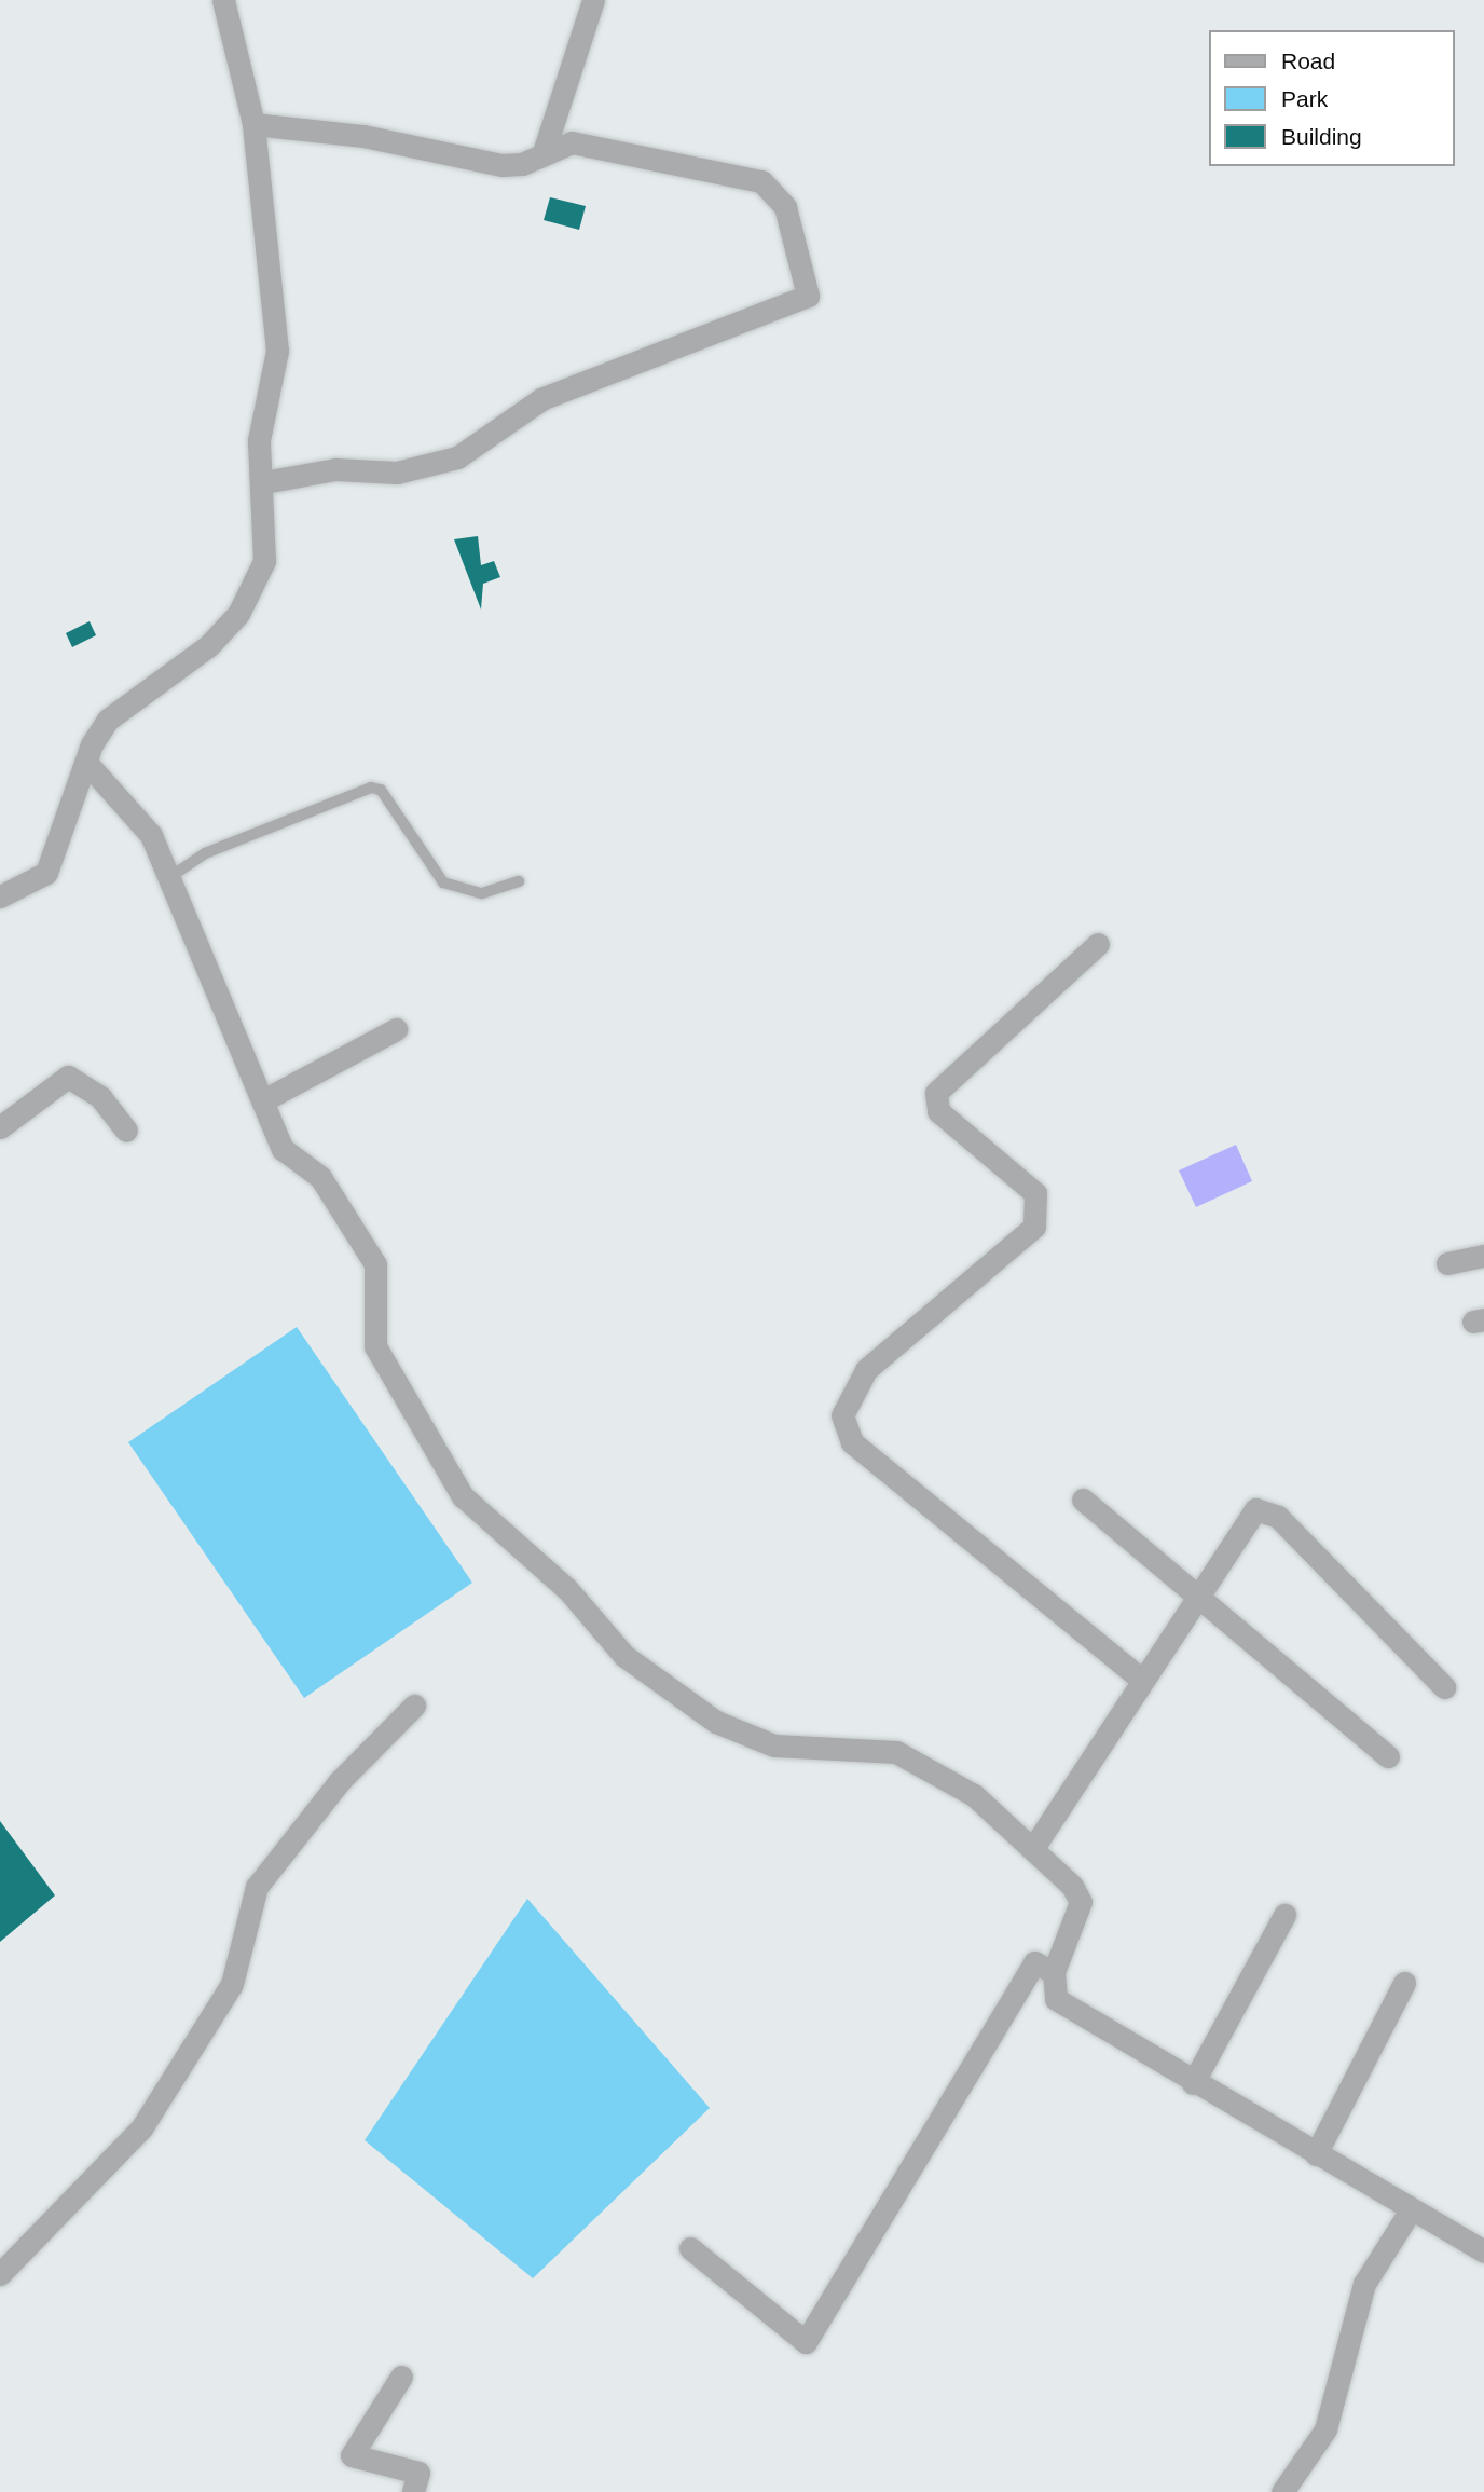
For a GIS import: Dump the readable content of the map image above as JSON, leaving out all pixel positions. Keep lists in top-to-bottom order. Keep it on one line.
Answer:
{"legend":["Road","Park","Building"]}
